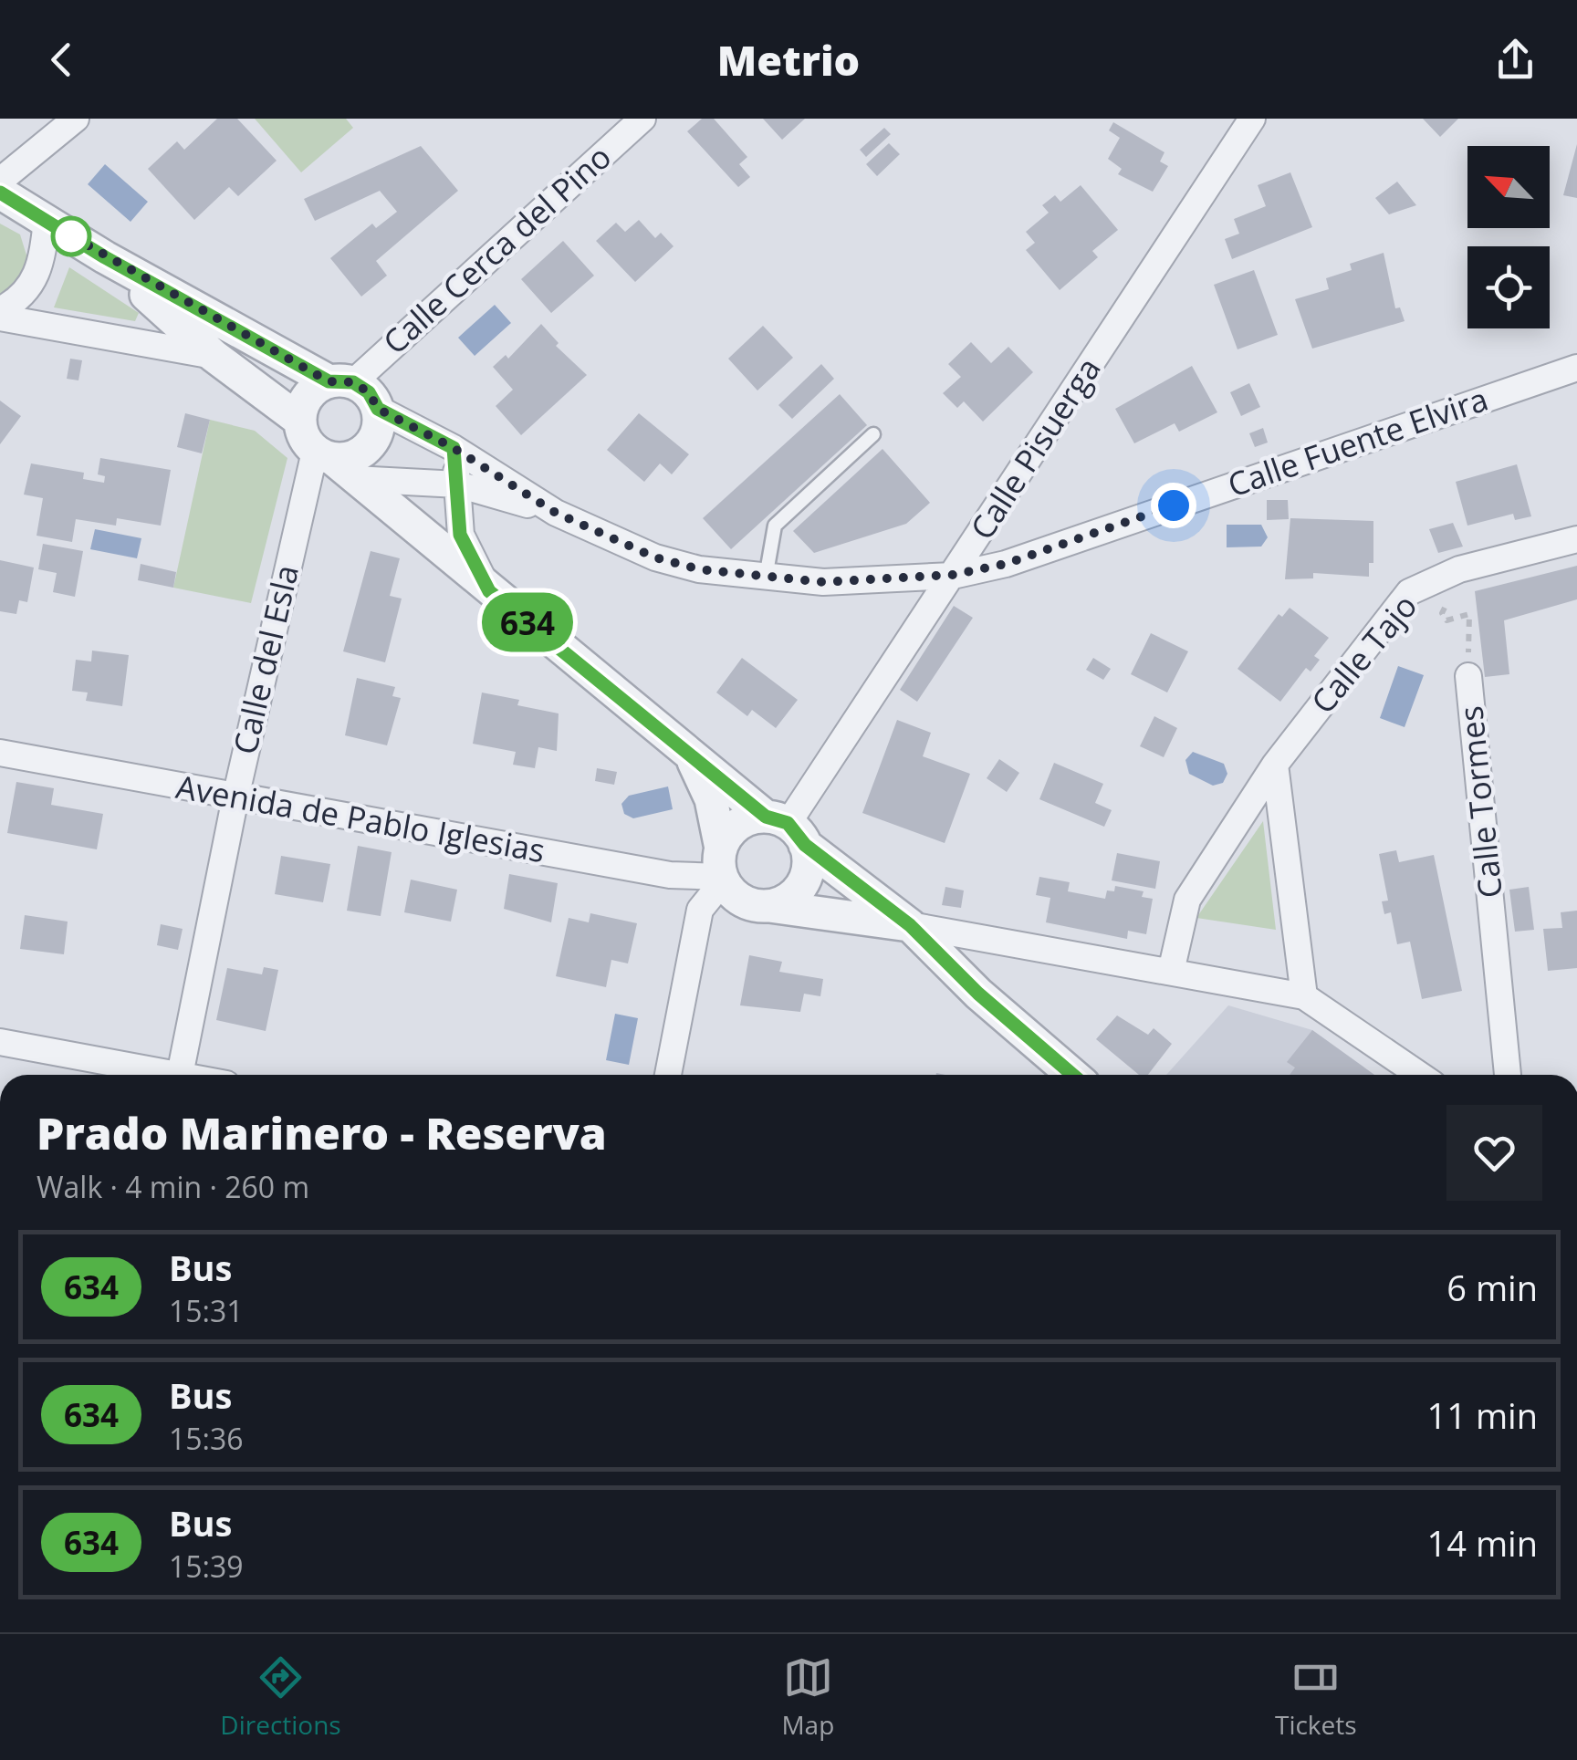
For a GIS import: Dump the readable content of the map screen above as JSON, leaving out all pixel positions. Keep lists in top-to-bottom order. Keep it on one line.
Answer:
{"streets":{"street":["Calle Cerca del Pino","Calle Fuente Elvira","Calle Pisuerga","Calle Tajo","Calle del Esla","Calle Tormes","Avenida de Pablo Iglesias"]},"crossings":[["Calle Cerca del Pino","Calle Fuente Elvira"],["Calle Cerca del Pino","Calle del Esla"],["Calle Fuente Elvira","Calle Pisuerga"],["Calle Fuente Elvira","Calle del Esla"],["Calle Pisuerga","Avenida de Pablo Iglesias"],["Calle Tajo","Calle Tormes"],["Calle del Esla","Avenida de Pablo Iglesias"]],"lines":["bus line 634"],"north":"top left","page":{"header":"Metrio","on_map":"634","heading":["Prado Marinero - Reserva","Walk · 4 min · 260 m"],"list":[{"mark":"634","name":"Bus","note":"15:31","value":"6 min"},{"mark":"634","name":"Bus","note":"15:36","value":"11 min"},{"mark":"634","name":"Bus","note":"15:39","value":"14 min"}],"tabs":["Directions","Map","Tickets"]}}
